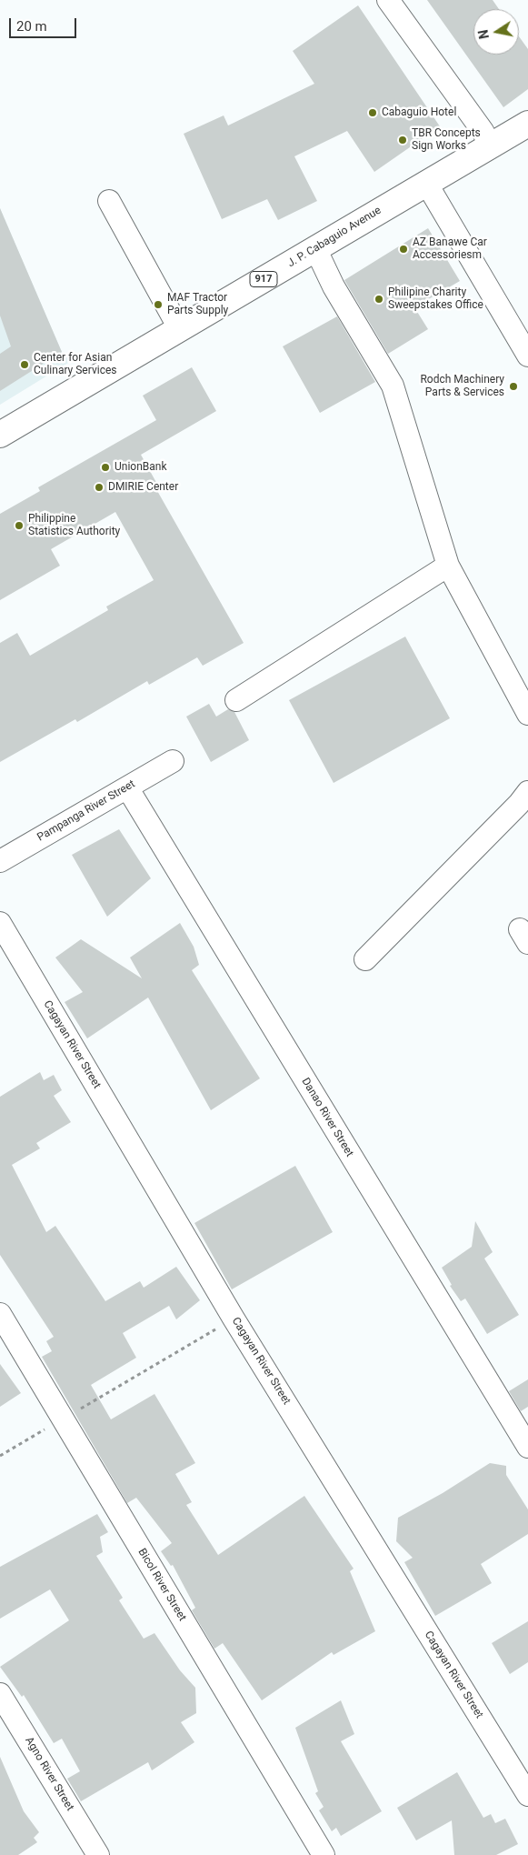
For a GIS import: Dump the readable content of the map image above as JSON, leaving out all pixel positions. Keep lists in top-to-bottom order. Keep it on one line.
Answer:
{"streets":{"main road":["J. P. Cabaguio Avenue","917"],"street":["Pampanga River Street","Cagayan River Street","Danao River Street","Bicol River Street","Agno River Street"]},"crossings":[["Pampanga River Street","Danao River Street"]],"places":["Cabaguio Hotel","TBR Concepts Sign Works","AZ Banawe Car Accessoriesm","Philipine Charity Sweepstakes Office","MAF Tractor Parts Supply","Center for Asian Culinary Services","Rodch Machinery Parts & Services","UnionBank","DMIRIE Center","Philippine Statistics Authority"],"scale_bar":"20 m","north":"left"}
